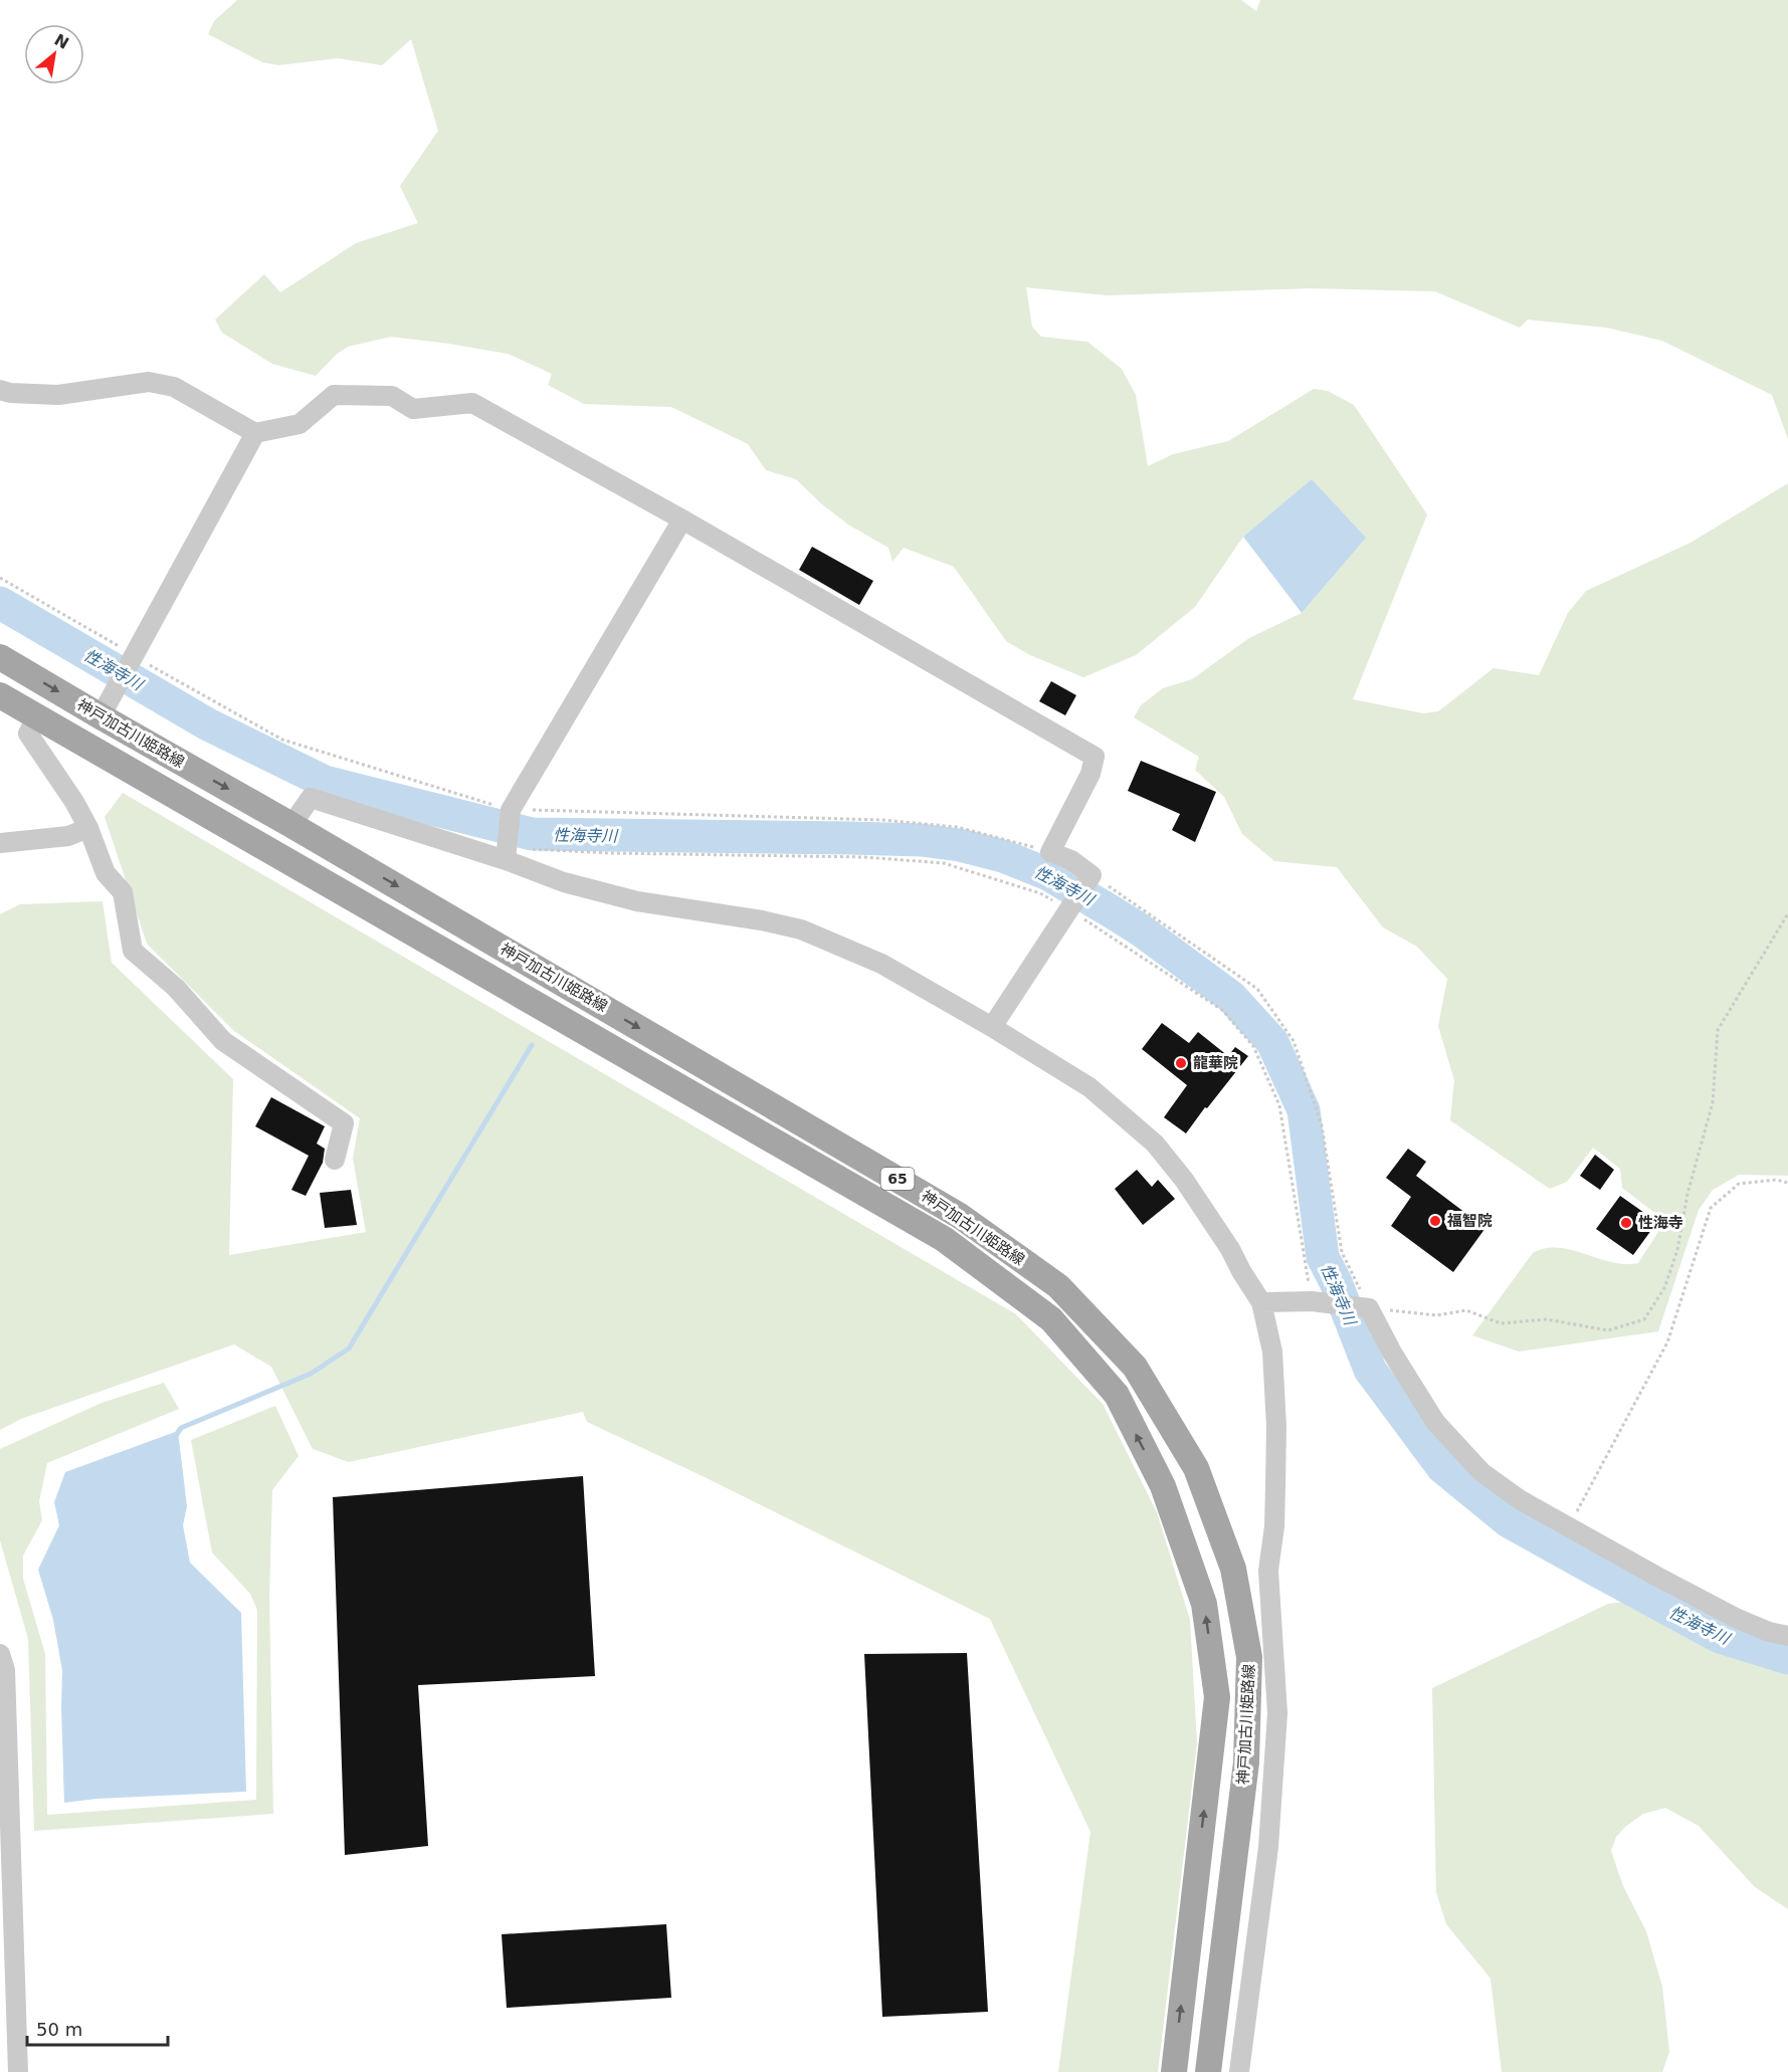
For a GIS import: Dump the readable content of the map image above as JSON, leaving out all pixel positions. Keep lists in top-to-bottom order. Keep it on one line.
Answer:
{"streets":{"main road":["神戸加古川姫路線","65"]},"water":["性海寺川"],"places":["龍華院","福智院","性海寺"],"scale_bar":"50 m","north":"top right"}
